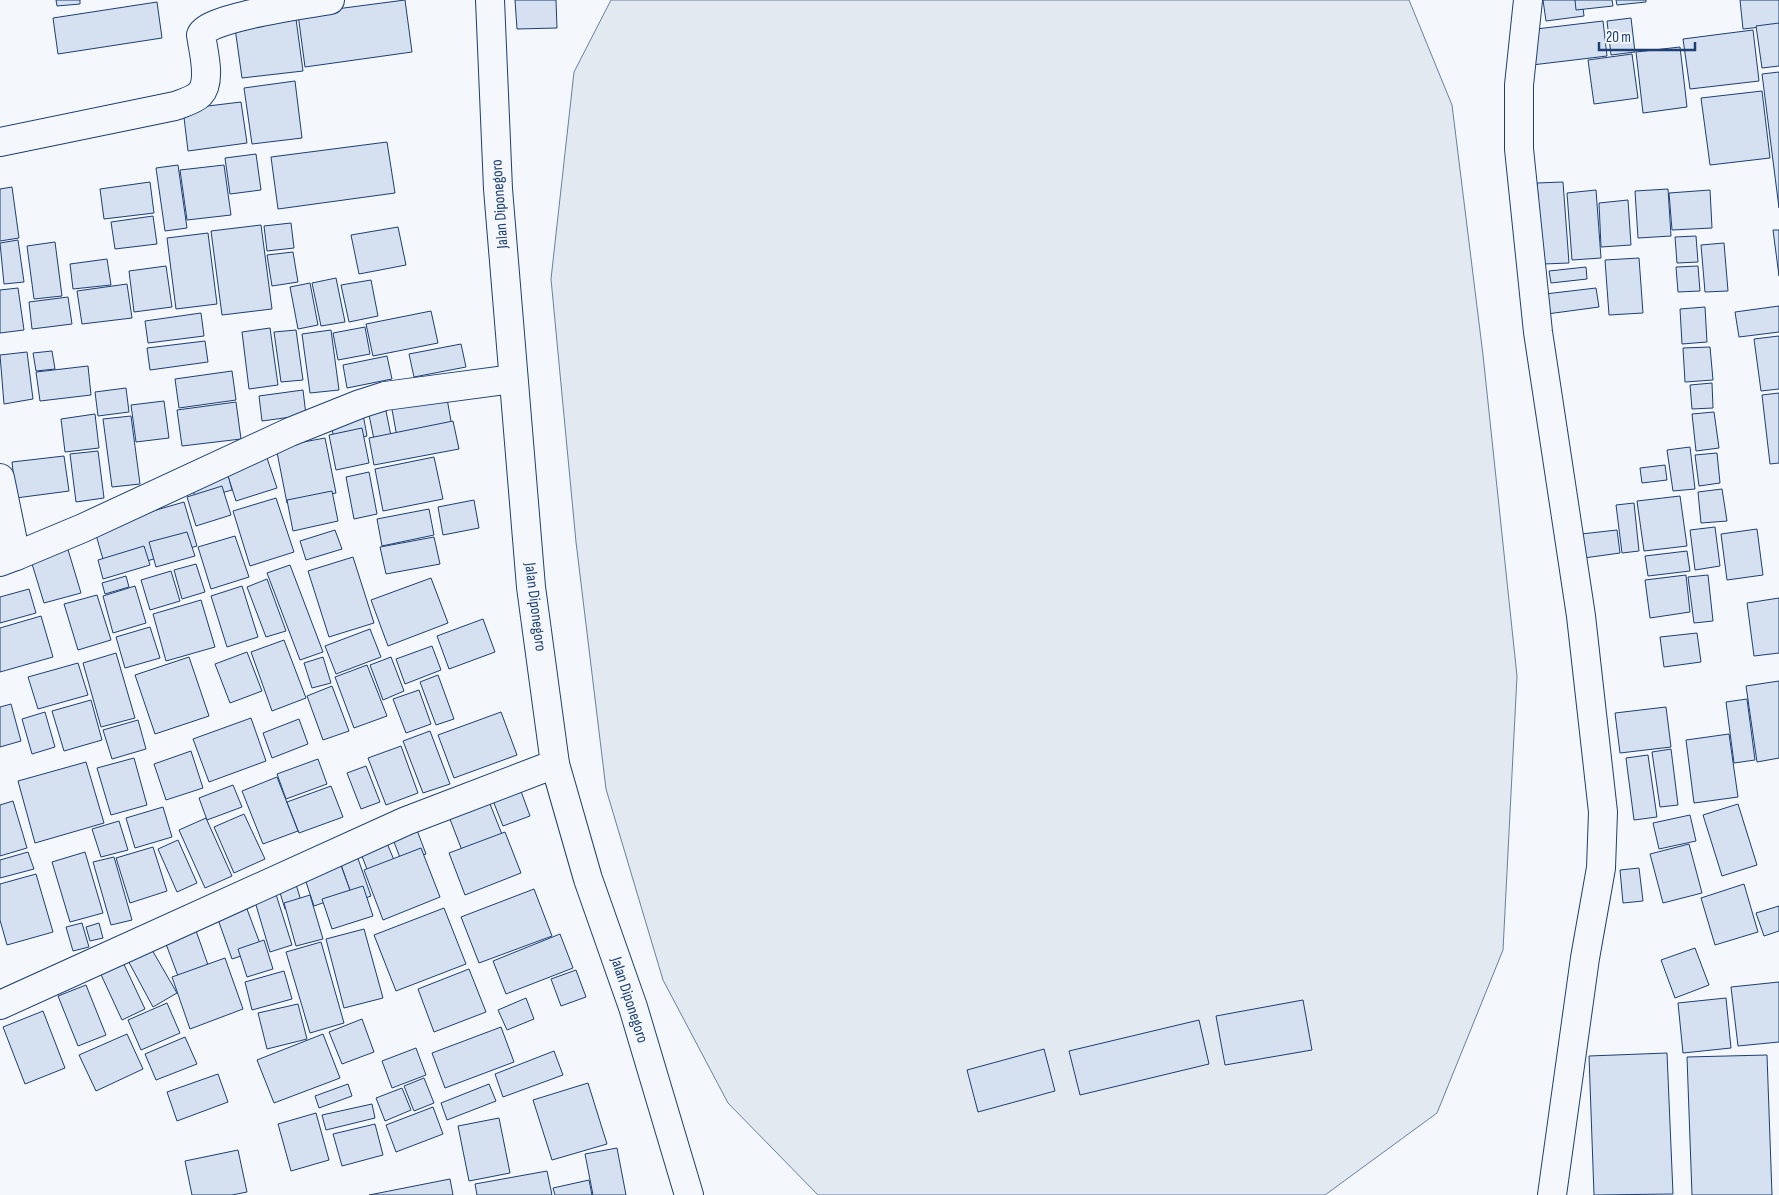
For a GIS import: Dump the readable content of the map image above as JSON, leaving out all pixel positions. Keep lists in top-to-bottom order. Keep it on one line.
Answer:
{"streets":{"street":["Jalan Diponegoro"]},"scale_bar":"20 m"}
